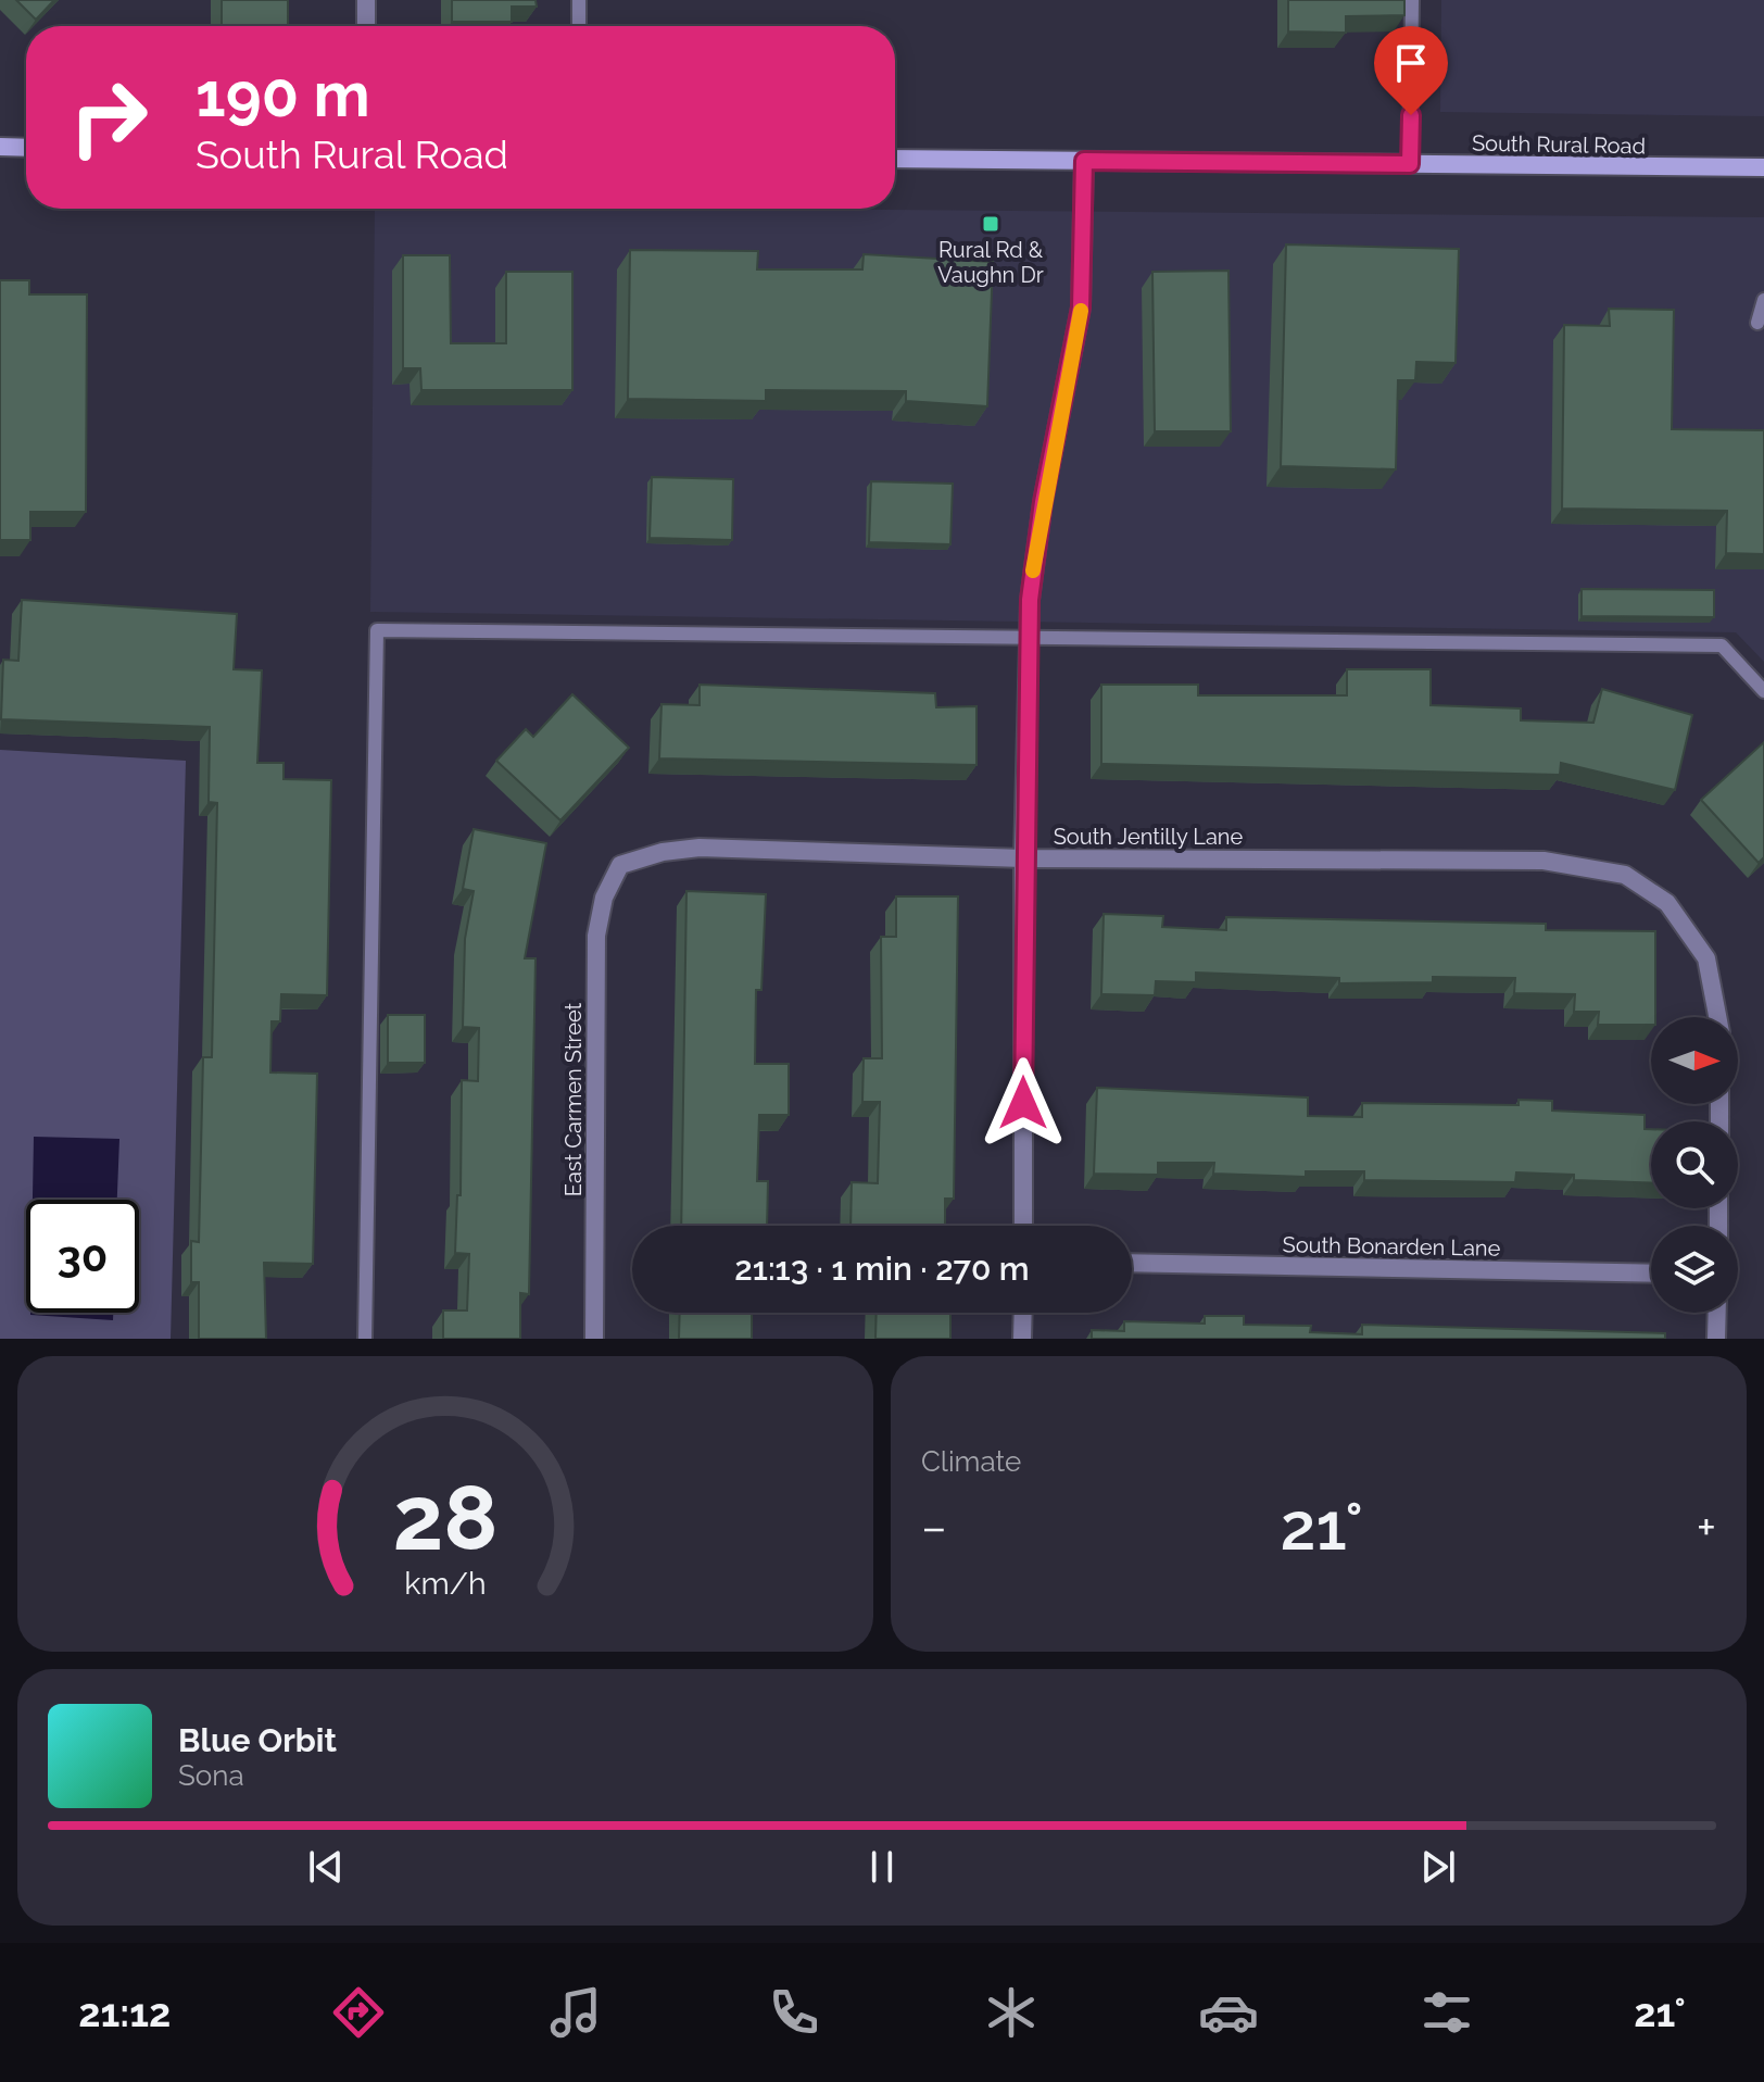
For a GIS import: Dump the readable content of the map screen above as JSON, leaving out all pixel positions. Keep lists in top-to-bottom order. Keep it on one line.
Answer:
{"streets":{"main road":["South Rural Road"],"street":["South Jentilly Lane","East Carmen Street","South Bonarden Lane"]},"crossings":[["South Jentilly Lane","East Carmen Street"]],"places":{"transit":["Rural Rd & Vaughn Dr"]},"north":"right","page":{"turn":["190 m","South Rural Road"],"limit":"30","trip":"21:13 · 1 min · 270 m","tile":"Climate","heat":["−","21°","+"],"song":["Blue Orbit","Sona"],"tabs":["21:12","21°"],"gauge":["28","km/h"]}}
